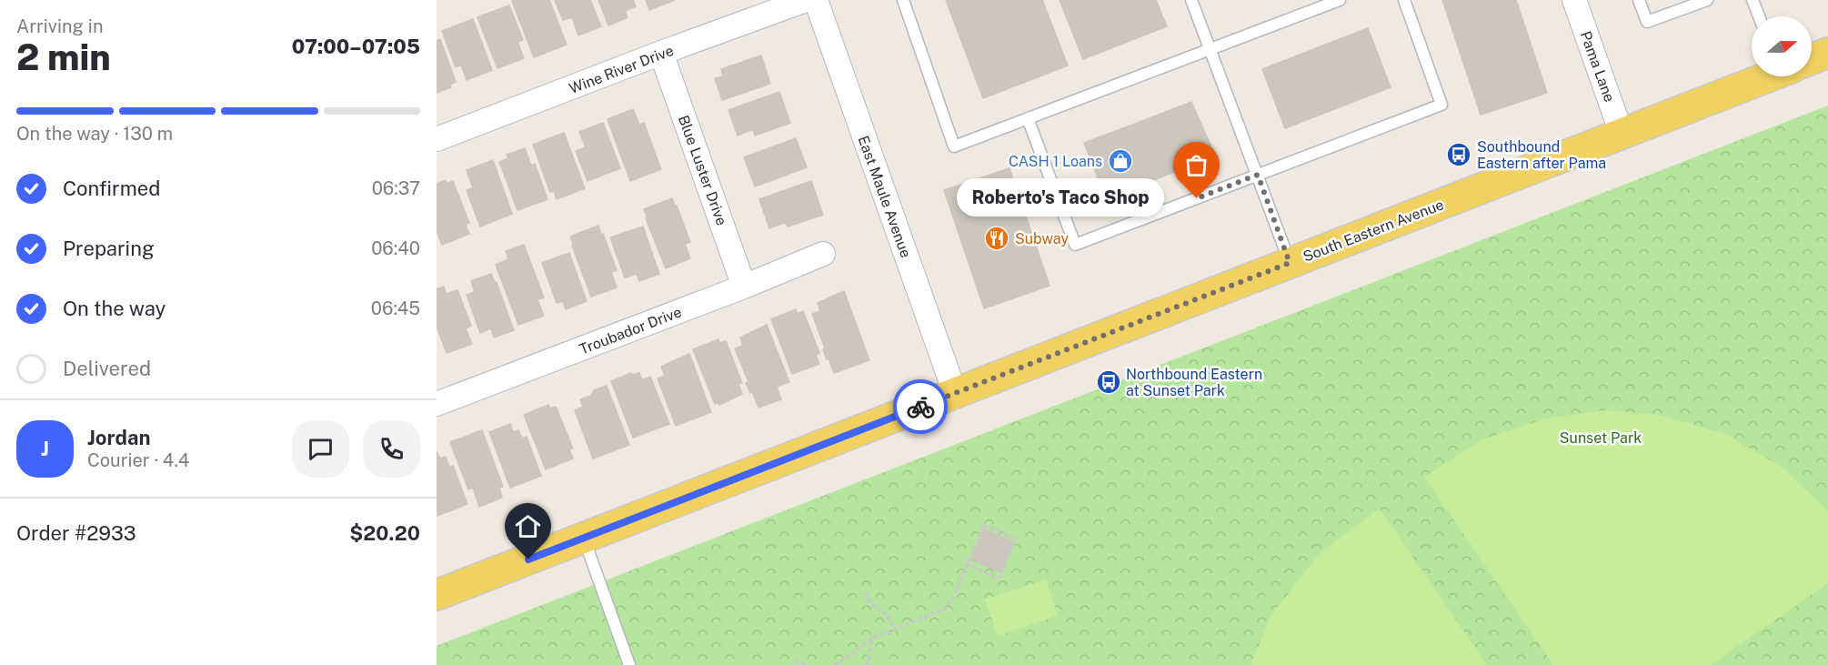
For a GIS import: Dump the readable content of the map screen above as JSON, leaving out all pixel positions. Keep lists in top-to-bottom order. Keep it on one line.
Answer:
{"streets":{"main road":["South Eastern Avenue"],"street":["Pama Lane","Wine River Drive","Blue Luster Drive","East Maule Avenue","Troubador Drive"]},"crossings":[["Pama Lane","South Eastern Avenue"],["Wine River Drive","Blue Luster Drive"],["Blue Luster Drive","Troubador Drive"],["East Maule Avenue","South Eastern Avenue"]],"parks":["Sunset Park"],"places":{"bus stop":["Southbound Eastern after Pama","Northbound Eastern at Sunset Park"],"shop":["CASH 1 Loans"],"other":["Roberto's Taco Shop"],"restaurant":["Subway"]},"north":"right","page":{"heading":["2 min","Arriving in","07:00–07:05"],"panel":["Jordan","Courier · 4.4","Order #2933","$20.20"],"bar":"On the way · 130 m","list":[["Confirmed","06:37"],["Preparing","06:40"],["On the way","06:45"],"Delivered"],"bubble":"Roberto's Taco Shop","round":"J"}}
